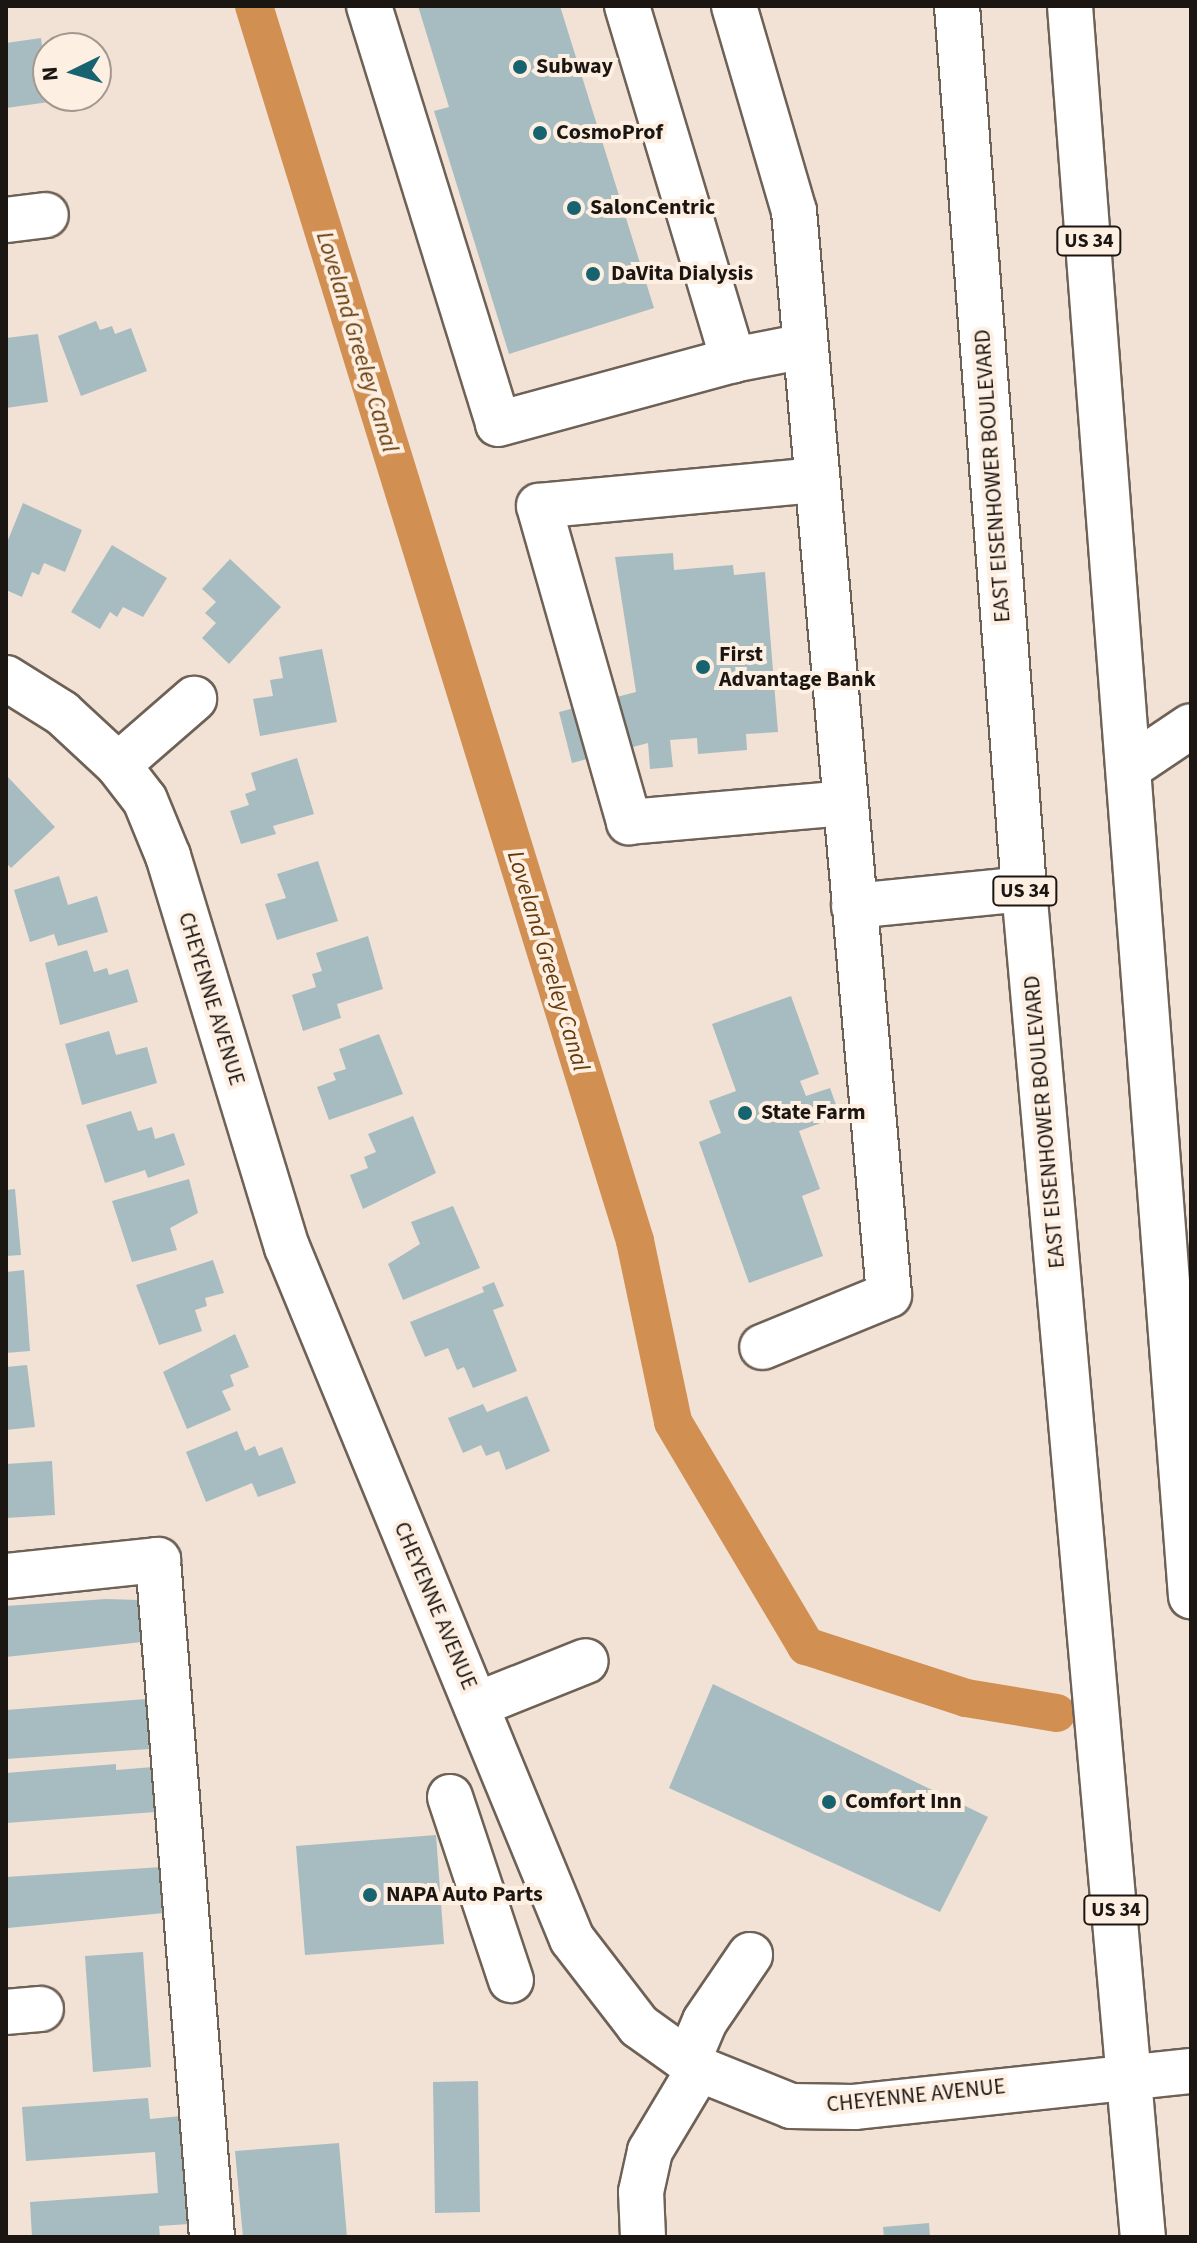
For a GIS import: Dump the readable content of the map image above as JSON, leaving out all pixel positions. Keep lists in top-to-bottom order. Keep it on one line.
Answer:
{"streets":{"main road":["US 34","EAST EISENHOWER BOULEVARD","CHEYENNE AVENUE"]},"crossings":[["EAST EISENHOWER BOULEVARD","CHEYENNE AVENUE"]],"water":["Loveland Greeley Canal"],"places":["Subway","CosmoProf","SalonCentric","DaVita Dialysis","First Advantage Bank","State Farm","Comfort Inn","NAPA Auto Parts"],"north":"left"}
